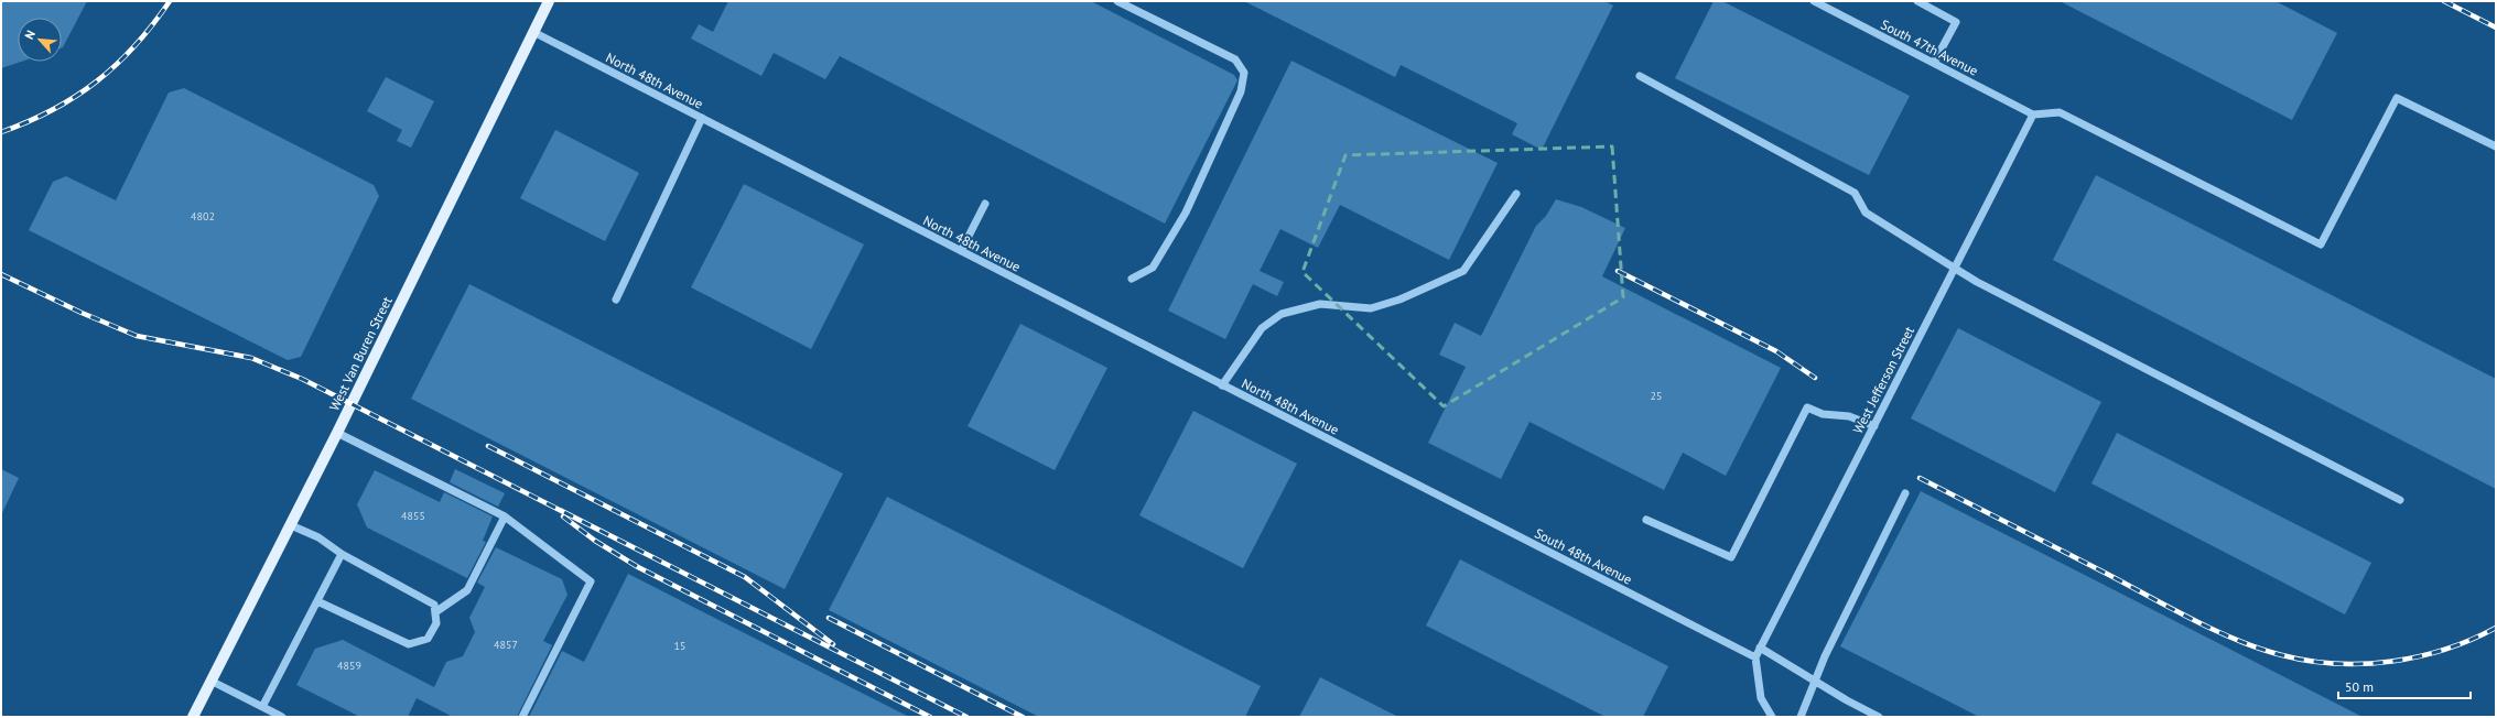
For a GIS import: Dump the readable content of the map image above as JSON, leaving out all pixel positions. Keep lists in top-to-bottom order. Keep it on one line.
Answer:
{"streets":{"main road":["West Van Buren Street"],"street":["South 47th Avenue","North 48th Avenue","West Jefferson Street","South 48th Avenue"]},"crossings":[["South 47th Avenue","West Jefferson Street"],["North 48th Avenue","West Van Buren Street"],["North 48th Avenue","South 48th Avenue"],["West Jefferson Street","South 48th Avenue"]],"house_numbers":["4802","25","4855","4857","15","4859"],"scale_bar":"50 m","north":"top left"}
